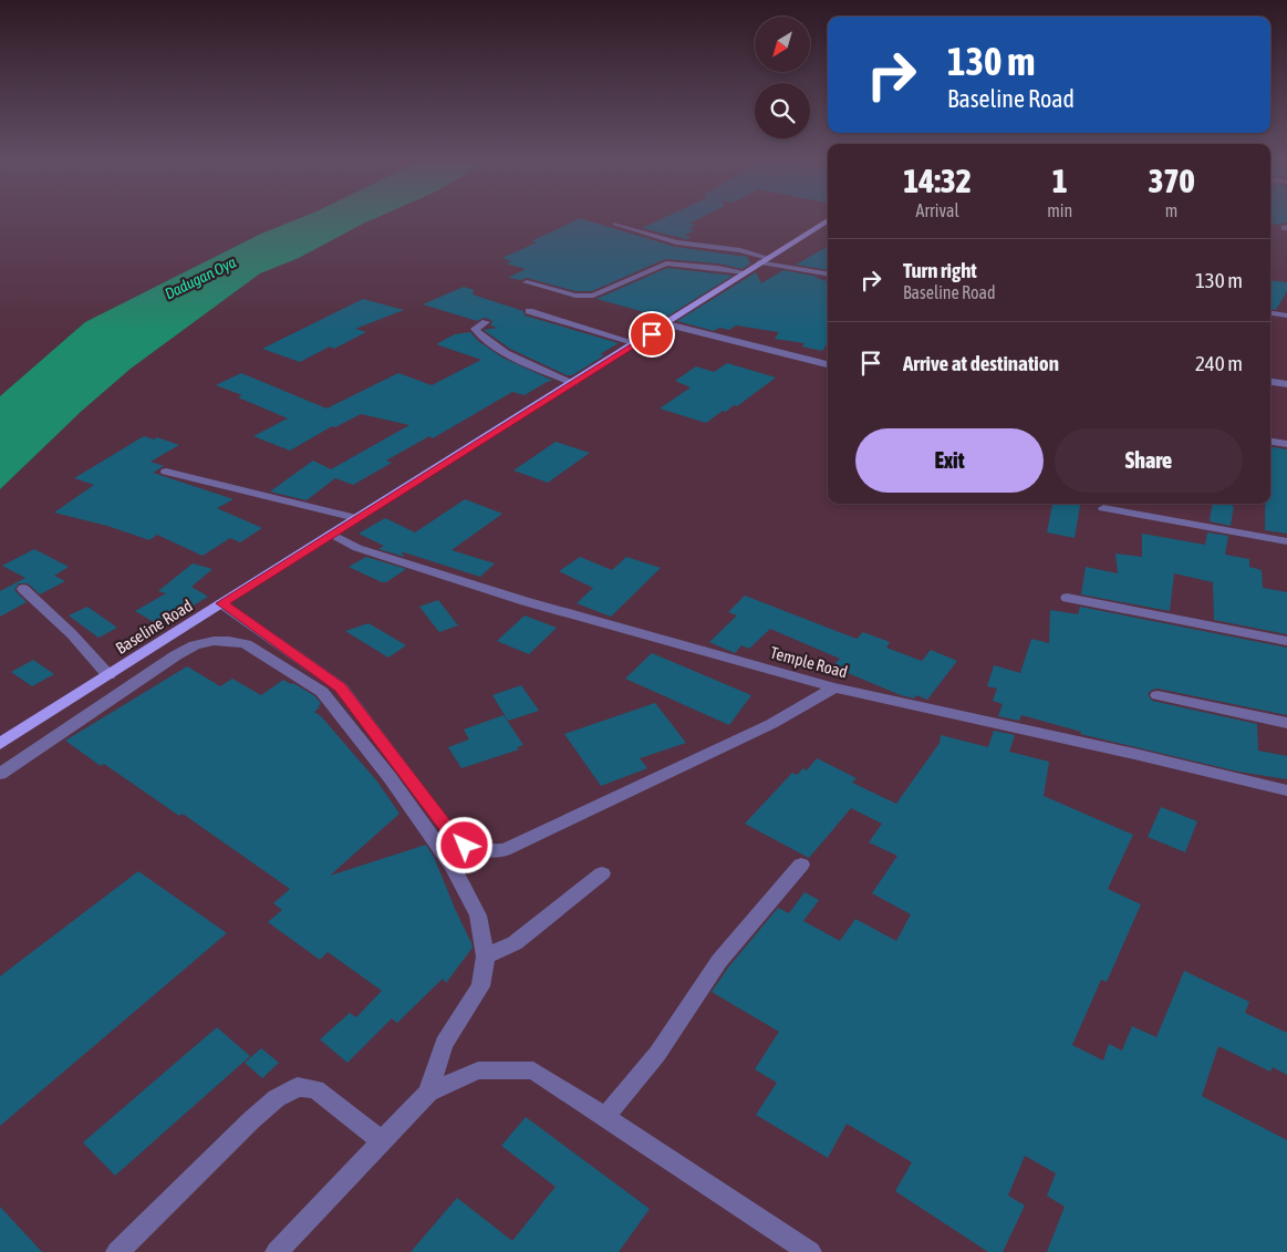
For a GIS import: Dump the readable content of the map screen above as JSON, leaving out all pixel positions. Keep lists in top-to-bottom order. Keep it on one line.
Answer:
{"streets":{"main road":["Baseline Road"],"street":["Temple Road"]},"crossings":[["Baseline Road","Temple Road"]],"water":["Dadugan Oya"],"north":"bottom left","page":{"turn":["130 m","Baseline Road"],"eta":["14:32","Arrival","1","min","370","m"],"list":[{"name":"Turn right","note":"Baseline Road","value":"130 m"},{"name":"Arrive at destination","value":"240 m"}],"buttons":["Exit","Share"]}}
